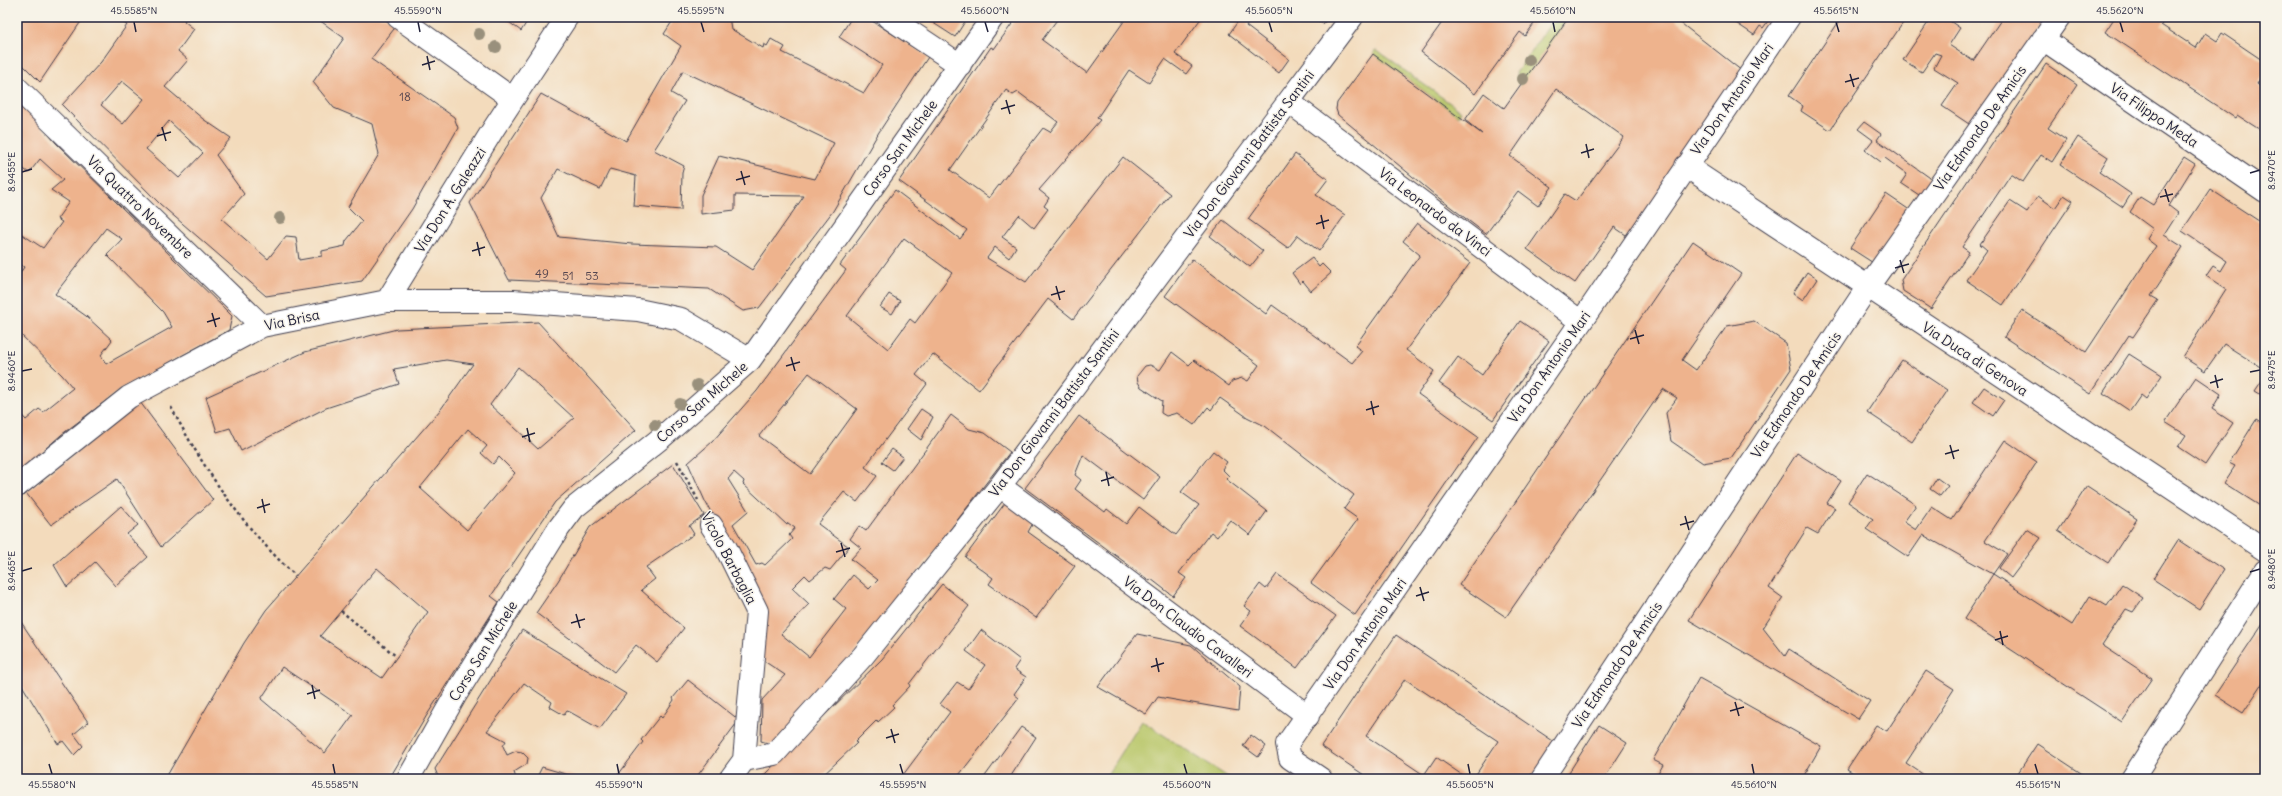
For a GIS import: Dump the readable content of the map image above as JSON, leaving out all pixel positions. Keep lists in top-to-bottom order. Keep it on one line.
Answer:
{"streets":{"street":["Via Don Antonio Mari","Via Filippo Meda","Via Edmondo De Amicis","Corso San Michele","Via Don Giovanni Battista Santini","Via Don A. Galeazzi","Via Quattro Novembre","Via Leonardo da Vinci","Via Brisa","Via Duca di Genova","Vicolo Barbaglia","Via Don Claudio Cavalleri"]},"crossings":[["Via Don Antonio Mari","Via Leonardo da Vinci"],["Via Don Antonio Mari","Via Duca di Genova"],["Via Don Antonio Mari","Via Don Claudio Cavalleri"],["Via Filippo Meda","Via Edmondo De Amicis"],["Via Edmondo De Amicis","Via Duca di Genova"],["Corso San Michele","Via Brisa"],["Corso San Michele","Vicolo Barbaglia"],["Via Don Giovanni Battista Santini","Via Leonardo da Vinci"],["Via Don Giovanni Battista Santini","Vicolo Barbaglia"],["Via Don Giovanni Battista Santini","Via Don Claudio Cavalleri"],["Via Don A. Galeazzi","Via Brisa"],["Via Quattro Novembre","Via Brisa"]],"house_numbers":["18","49","51","53"],"coordinates":["45.5585°N","45.5590°N","45.5595°N","45.5600°N","45.5605°N","45.5610°N","45.5615°N","45.5620°N","8.9470°E","8.9455°E","8.9475°E","8.9460°E","8.9480°E","8.9465°E","45.5580°N"]}
